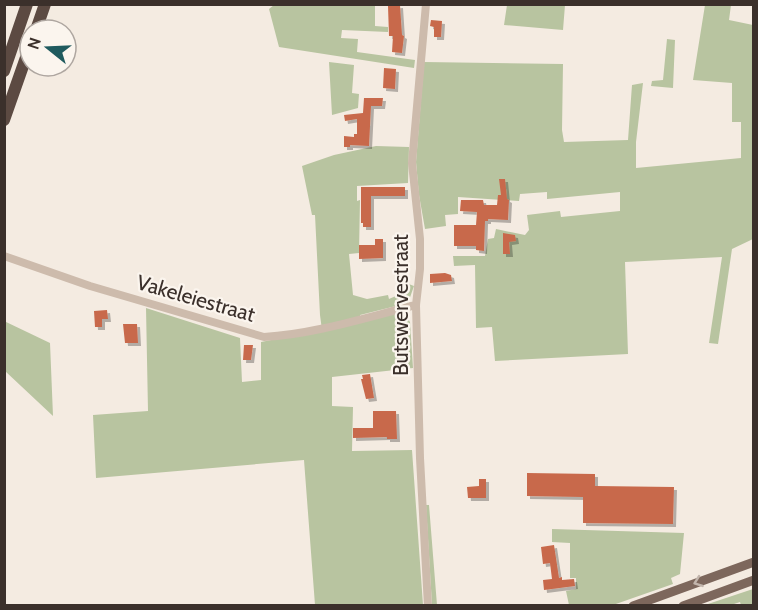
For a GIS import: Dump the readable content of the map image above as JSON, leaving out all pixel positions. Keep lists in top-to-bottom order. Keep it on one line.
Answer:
{"streets":{"street":["Vakeleiestraat","Butswervestraat"]},"crossings":[["Vakeleiestraat","Butswervestraat"]],"north":"left"}
